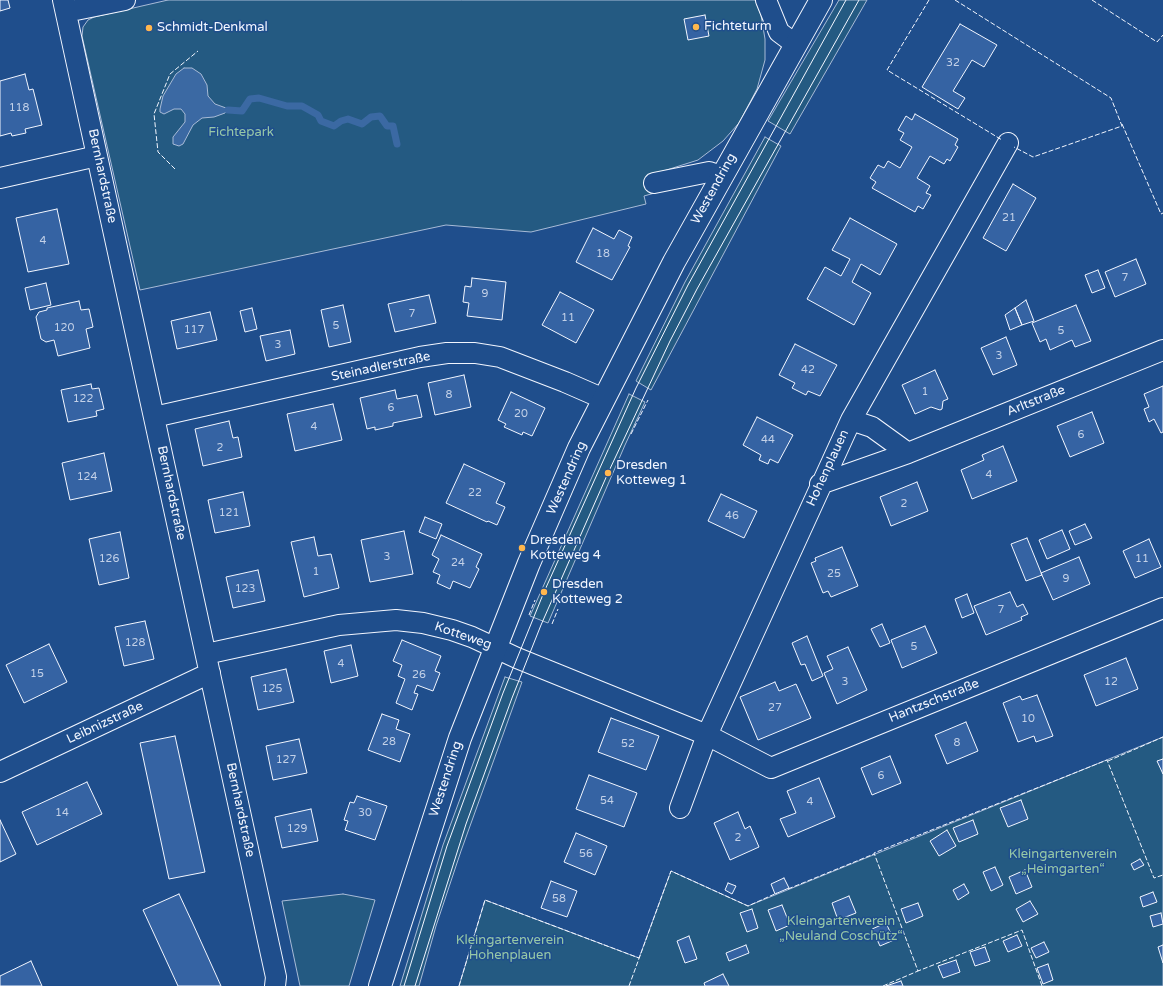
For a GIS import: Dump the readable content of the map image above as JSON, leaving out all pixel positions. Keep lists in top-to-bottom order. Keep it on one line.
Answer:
{"streets":{"street":["Bernhardstraße","Westendring","Steinadlerstraße","Arltstraße","Hohenplauen","Kotteweg","Hantzschstraße","Leibnizstraße"]},"crossings":[["Bernhardstraße","Steinadlerstraße"],["Bernhardstraße","Kotteweg"],["Bernhardstraße","Leibnizstraße"],["Westendring","Steinadlerstraße"],["Westendring","Kotteweg"],["Arltstraße","Hohenplauen"],["Hohenplauen","Kotteweg"],["Hohenplauen","Hantzschstraße"],["Kotteweg","Hantzschstraße"]],"parks":["Fichtepark","Kleingartenverein „Heimgarten“","Kleingartenverein „Neuland Coschütz“","Kleingartenverein Hohenplauen"],"places":["Fichteturm","Schmidt-Denkmal","Dresden Kotteweg 1","Dresden Kotteweg 4","Dresden Kotteweg 2"],"house_numbers":["32","118","21","4","18","7","9","7","11","5","120","117","5","3","3","42","1","8","122","6","20","4","6","44","2","4","124","22","2","121","46","3","126","11","24","1","25","9","123","7","128","5","4","15","26","3","12","125","27","10","28","8","52","127","6","54","4","14","30","129","2","56","58"]}
